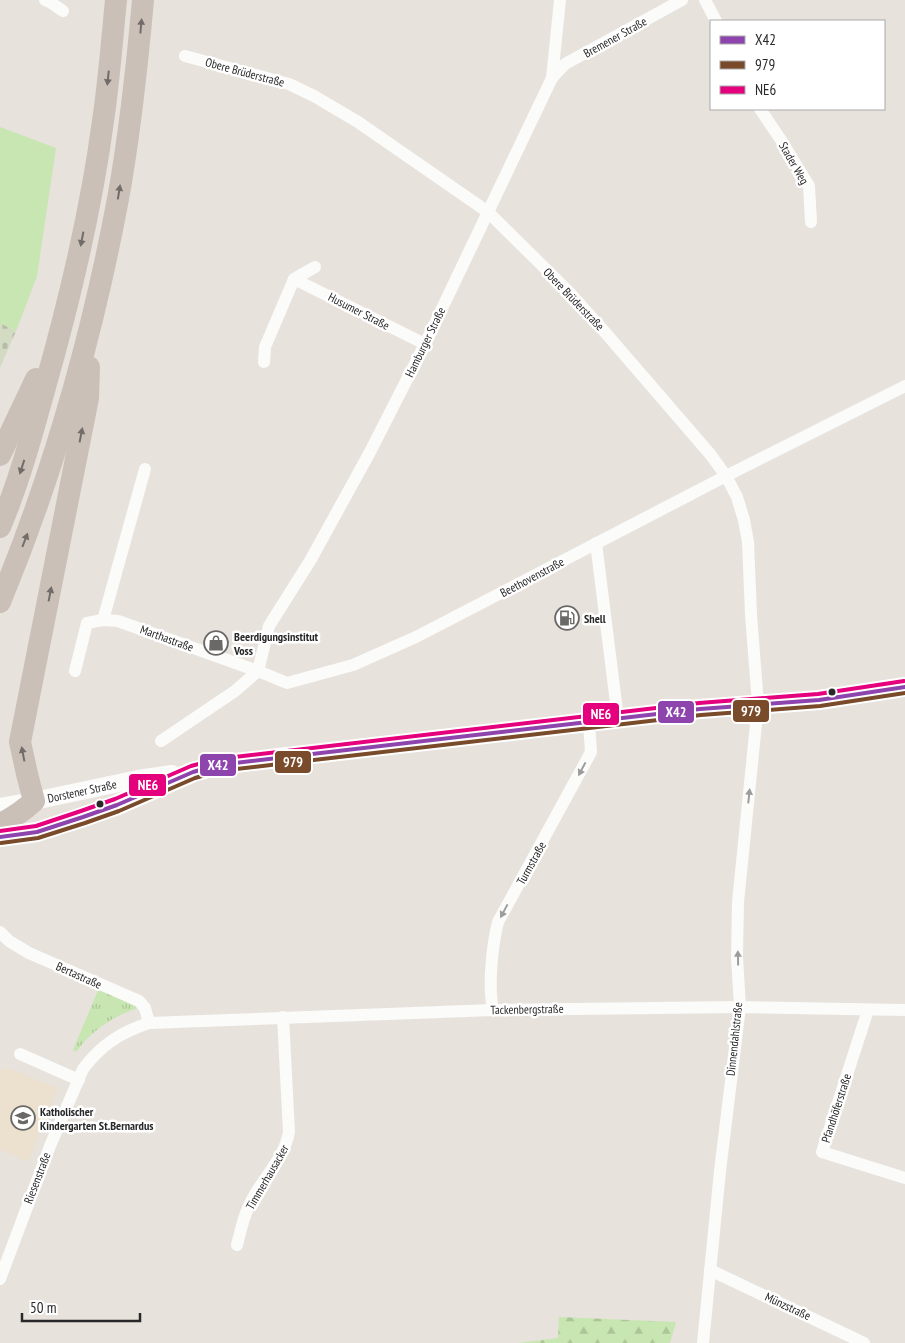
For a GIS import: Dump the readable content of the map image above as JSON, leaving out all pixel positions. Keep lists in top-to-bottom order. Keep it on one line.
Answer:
{"streets":{"main road":["Dorstener Straße"],"street":["Bremener Straße","Obere Brüderstraße","Stader Weg","Husumer Straße","Hamburger Straße","Beethovenstraße","Marthastraße","Turmstraße","Bertastraße","Tackenbergstraße","Dinnendahlstraße","Pfandhöferstraße","Timmerhausacker","Riesenstraße","Münzstraße"]},"crossings":[["Bremener Straße","Hamburger Straße"],["Obere Brüderstraße","Hamburger Straße"],["Obere Brüderstraße","Beethovenstraße"],["Obere Brüderstraße","Dorstener Straße"],["Obere Brüderstraße","Dinnendahlstraße"],["Husumer Straße","Hamburger Straße"],["Hamburger Straße","Beethovenstraße"],["Hamburger Straße","Marthastraße"],["Beethovenstraße","Marthastraße"],["Dorstener Straße","Turmstraße"],["Dorstener Straße","Dinnendahlstraße"],["Turmstraße","Tackenbergstraße"],["Bertastraße","Tackenbergstraße"],["Bertastraße","Riesenstraße"],["Tackenbergstraße","Dinnendahlstraße"],["Tackenbergstraße","Pfandhöferstraße"],["Tackenbergstraße","Timmerhausacker"],["Tackenbergstraße","Riesenstraße"],["Dinnendahlstraße","Münzstraße"]],"one_way":["Turmstraße","Dinnendahlstraße"],"places":{"fuel station":["Shell"],"shop":["Beerdigungsinstitut Voss"],"school or university":["Katholischer Kindergarten St.Bernardus"]},"lines":["transit line NE6","transit line X42","transit line 979"],"legend":["X42","979","NE6"],"scale_bar":"50 m"}
